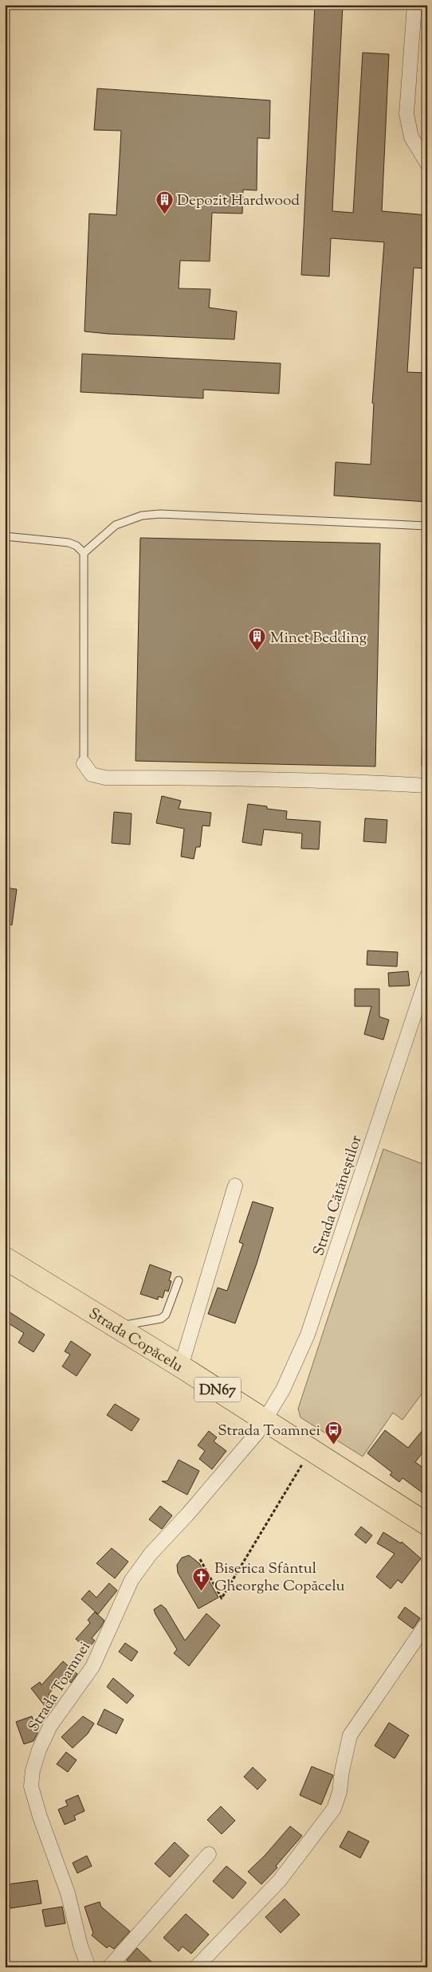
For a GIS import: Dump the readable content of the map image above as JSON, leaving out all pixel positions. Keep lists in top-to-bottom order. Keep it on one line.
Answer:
{"streets":{"main road":["Strada Copăcelu","DN67"],"street":["Strada Cătăneștilor","Strada Toamnei"]},"crossings":[["Strada Cătăneștilor","Strada Copăcelu"],["Strada Cătăneștilor","Strada Toamnei"],["Strada Copăcelu","Strada Toamnei"]],"places":{"building":["Depozit Hardwood","Minet Bedding"],"bus stop":["Strada Toamnei"],"church":["Biserica Sfântul Gheorghe Copăcelu"]}}
